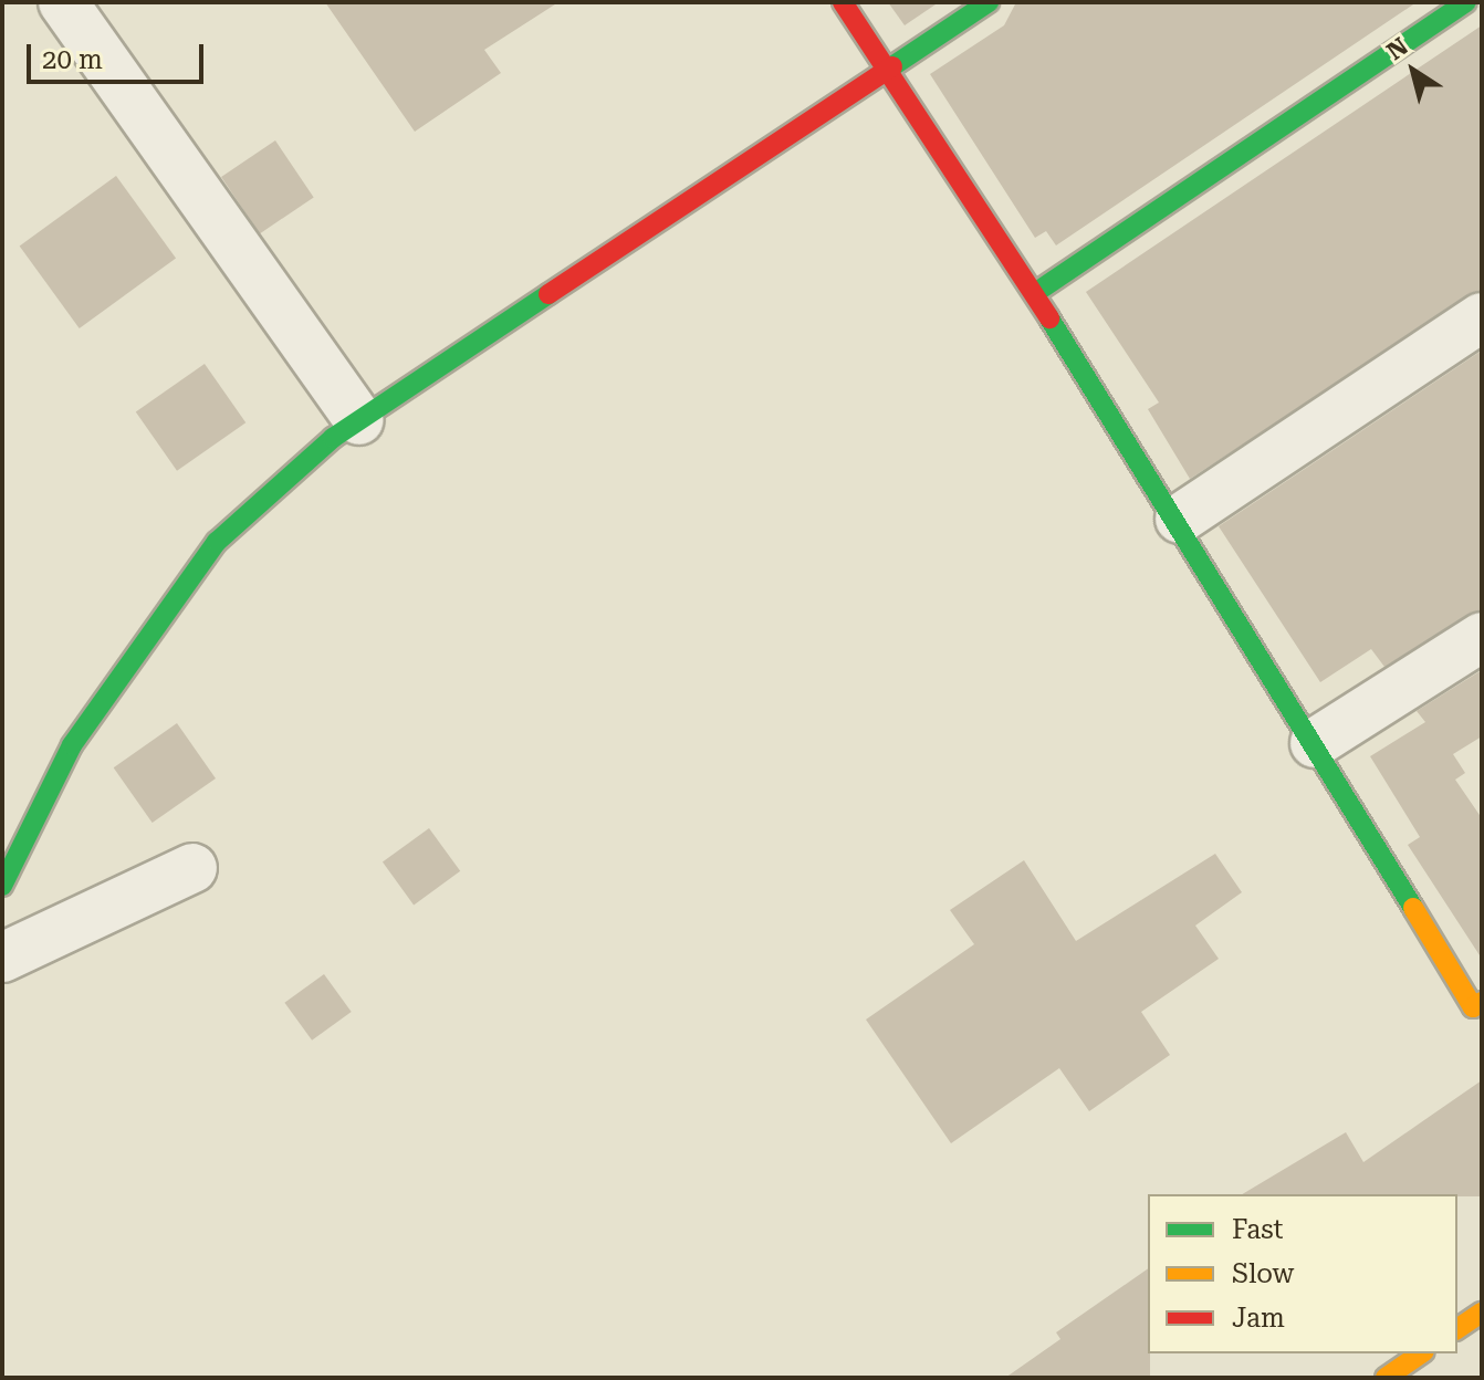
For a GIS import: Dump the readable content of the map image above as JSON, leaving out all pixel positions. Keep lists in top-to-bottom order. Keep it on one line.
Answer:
{"legend":["Fast","Slow","Jam"],"scale_bar":"20 m","north":"top left"}
